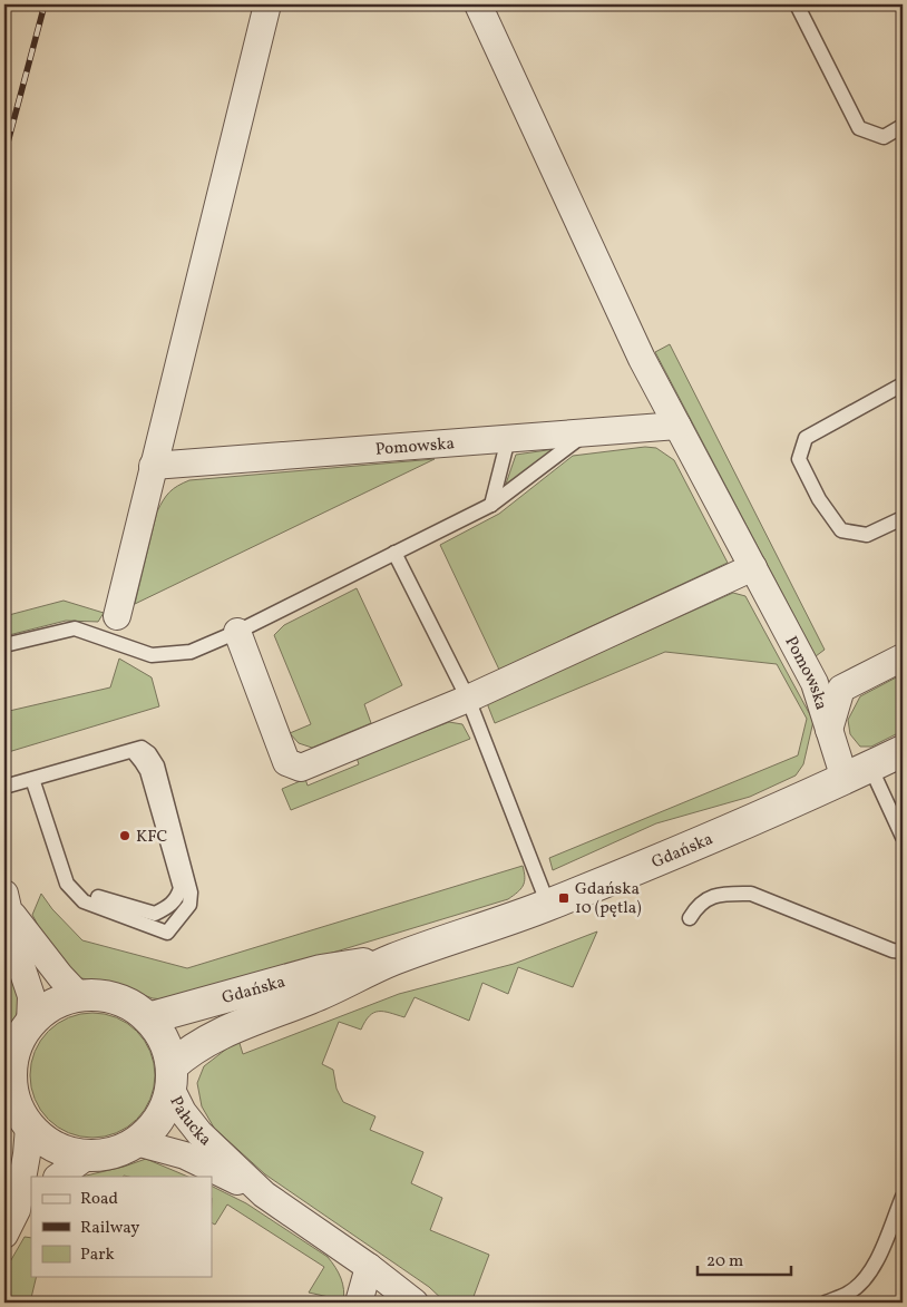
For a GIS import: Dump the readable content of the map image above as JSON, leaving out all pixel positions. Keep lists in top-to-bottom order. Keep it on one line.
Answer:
{"streets":{"street":["Pomowska","Gdańska","Pałucka"]},"crossings":[["Pomowska","Gdańska"],["Gdańska","Pałucka"]],"places":{"other":["KFC"],"transit":["Gdańska 10 (pętla)"]},"legend":["Road","Railway","Park"],"scale_bar":"20 m"}
